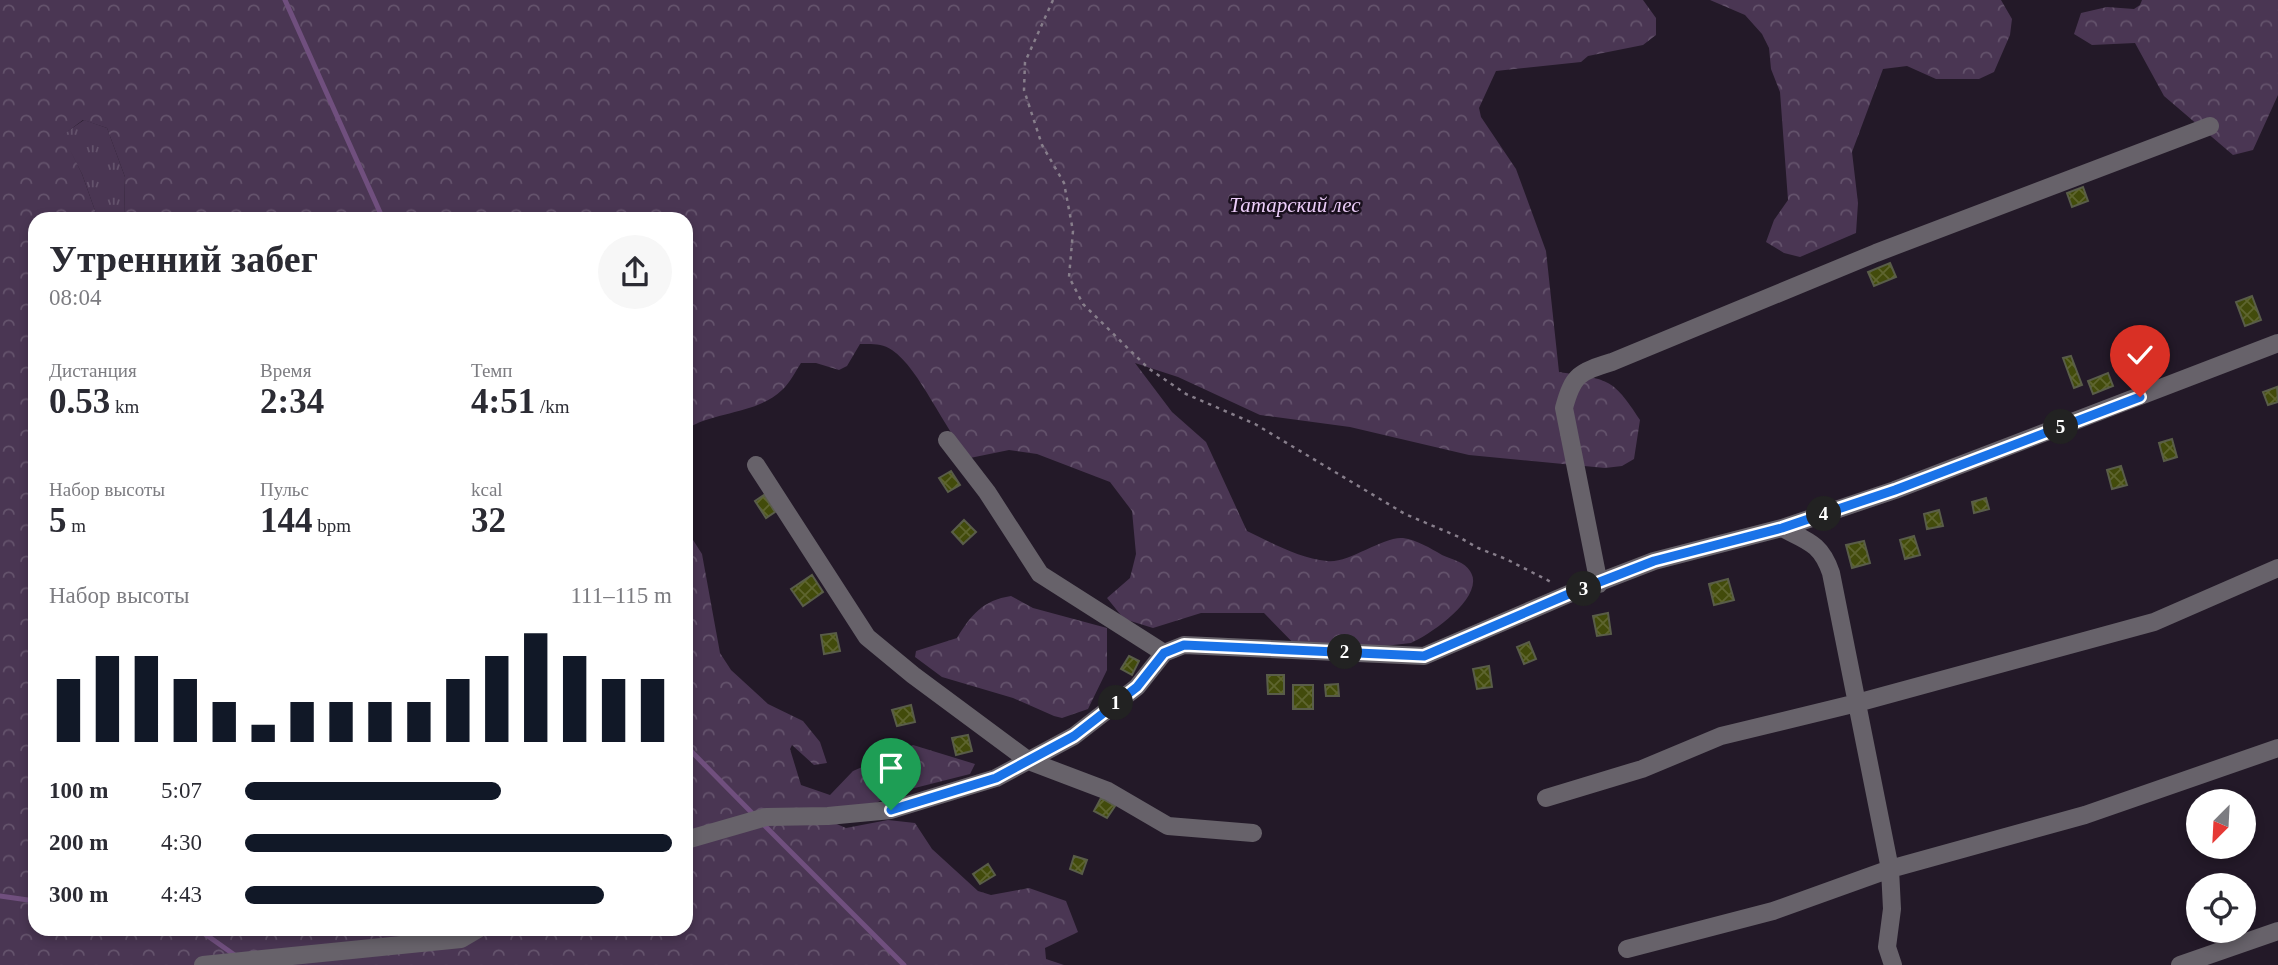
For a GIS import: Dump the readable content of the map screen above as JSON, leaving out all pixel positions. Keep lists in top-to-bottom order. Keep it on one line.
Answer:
{"parks":["Татарский лес"],"north":"bottom left","page":{"heading":["Утренний забег","08:04"],"stats":[["Дистанция","0.53 km"],["Время","2:34"],["Темп","4:51 /km"],["Набор высоты","5 m"],["Пульс","144 bpm"],["kcal","32"]],"pins":["5","4","3","2","1"],"chart":["Набор высоты","111–115 m"],"list":[{"name":"100 m","note":"5:07"},{"name":"200 m","note":"4:30"},{"name":"300 m","note":"4:43"}]}}
